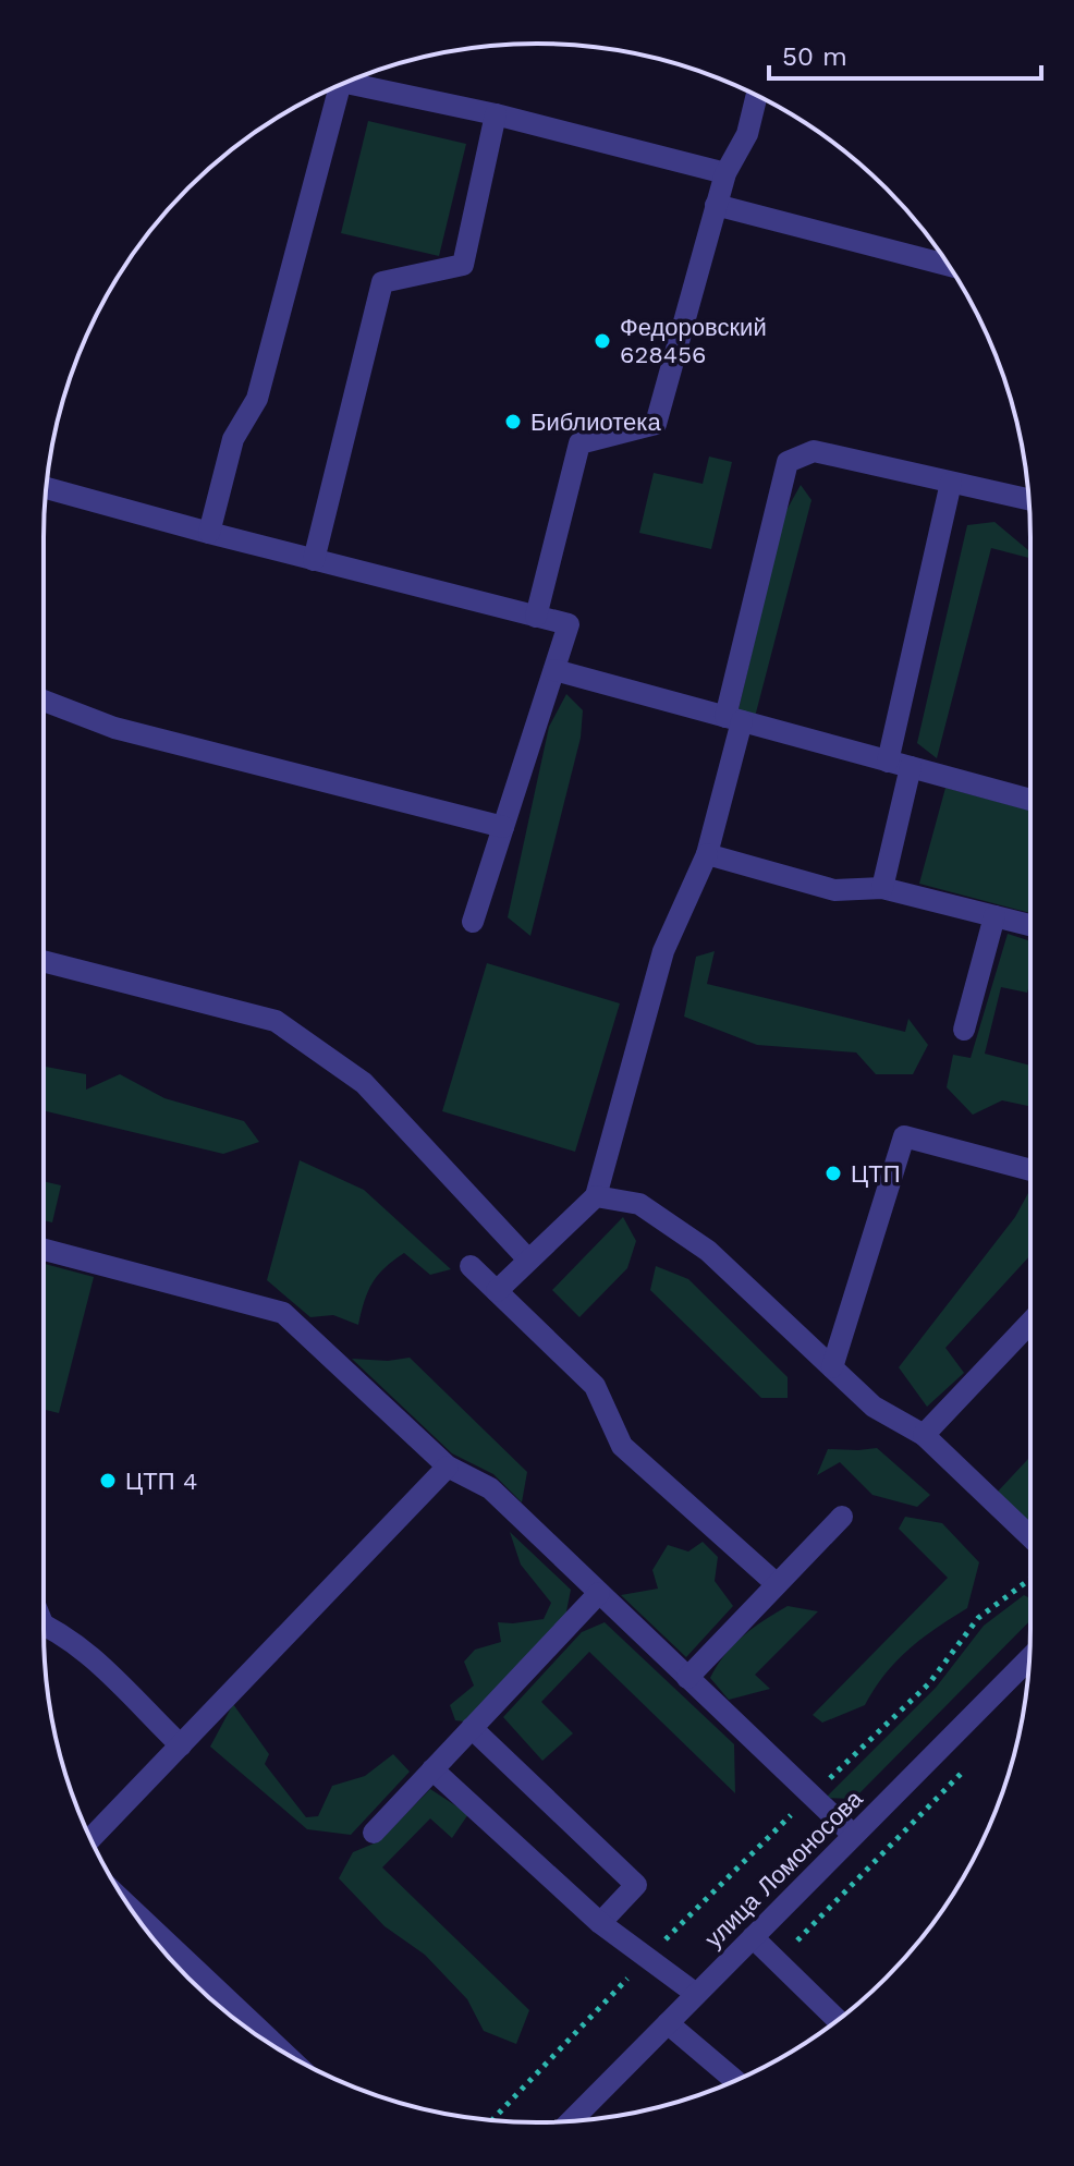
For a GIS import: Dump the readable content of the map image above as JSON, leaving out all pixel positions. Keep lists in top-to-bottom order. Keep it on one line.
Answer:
{"streets":{"street":["улица Ломоносова"]},"places":["Федоровский 628456","Библиотека","ЦТП","ЦТП 4"],"scale_bar":"50 m"}
